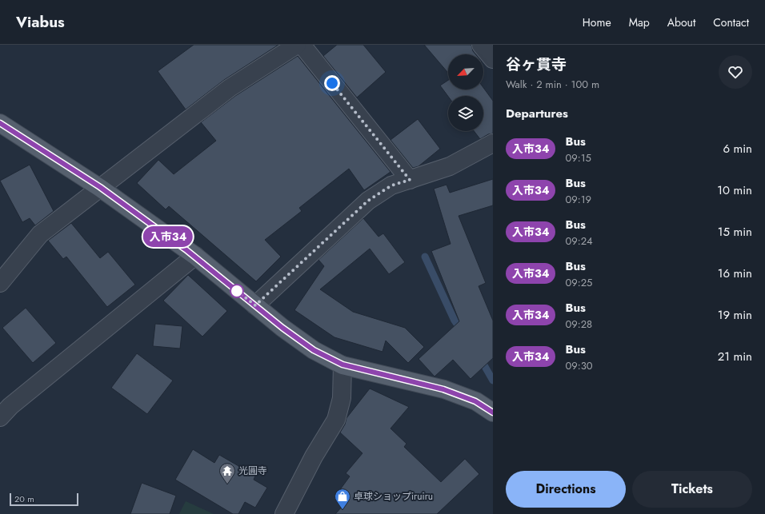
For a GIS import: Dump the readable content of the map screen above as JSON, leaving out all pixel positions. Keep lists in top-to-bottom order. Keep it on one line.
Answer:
{"places":{"temple":["光圓寺"],"shop":["卓球ショップiruiru"]},"lines":["bus line 入市34"],"scale_bar":"20 m","north":"bottom left","page":{"header":"Viabus","nav":["Home","Map","About","Contact"],"on_map":"入市34","heading":[["谷ヶ貫寺","Walk · 2 min · 100 m"],"Departures"],"list":[{"mark":"入市34","name":"Bus","note":"09:15","value":"6 min"},{"mark":"入市34","name":"Bus","note":"09:19","value":"10 min"},{"mark":"入市34","name":"Bus","note":"09:24","value":"15 min"},{"mark":"入市34","name":"Bus","note":"09:25","value":"16 min"},{"mark":"入市34","name":"Bus","note":"09:28","value":"19 min"},{"mark":"入市34","name":"Bus","note":"09:30","value":"21 min"}],"buttons":["Directions","Tickets"],"scale":"20 m"}}
